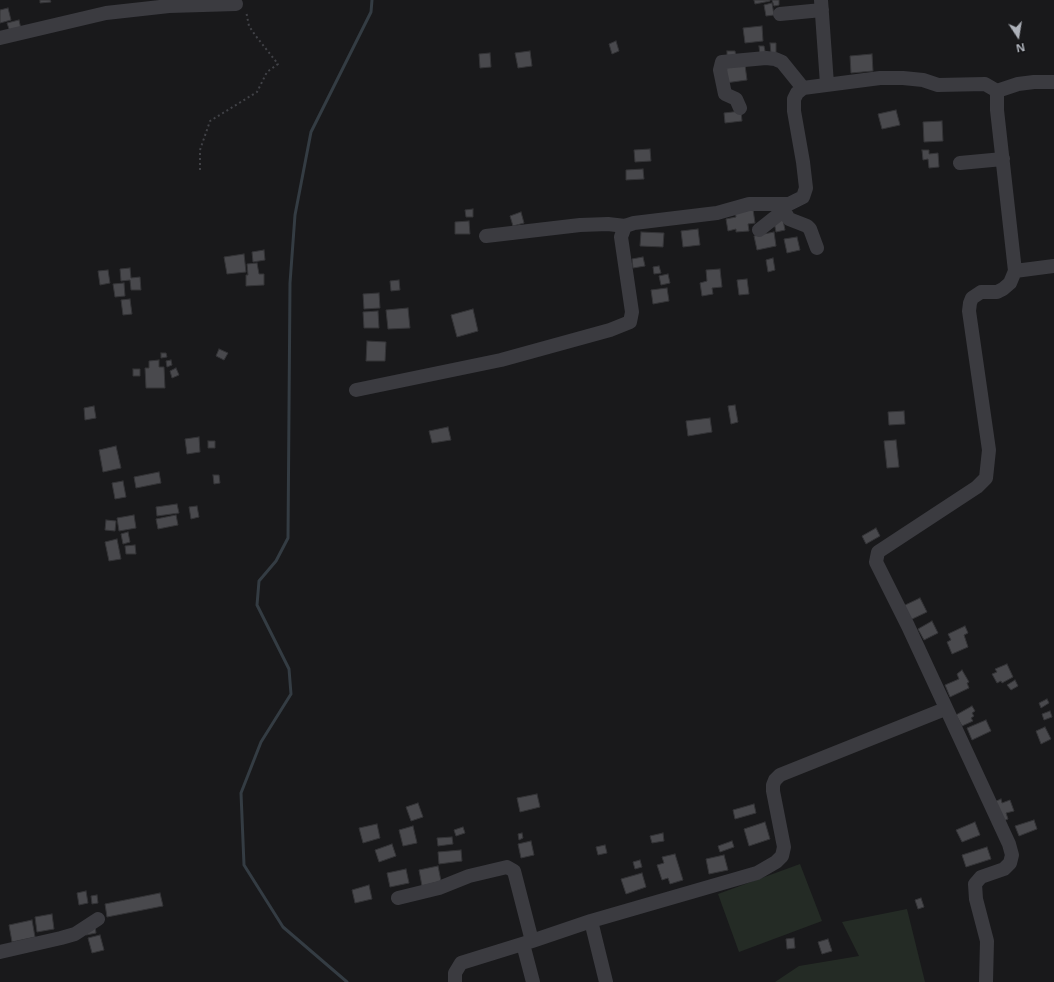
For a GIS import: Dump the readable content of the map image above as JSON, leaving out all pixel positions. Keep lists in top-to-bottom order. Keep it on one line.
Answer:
{"north":"bottom"}
